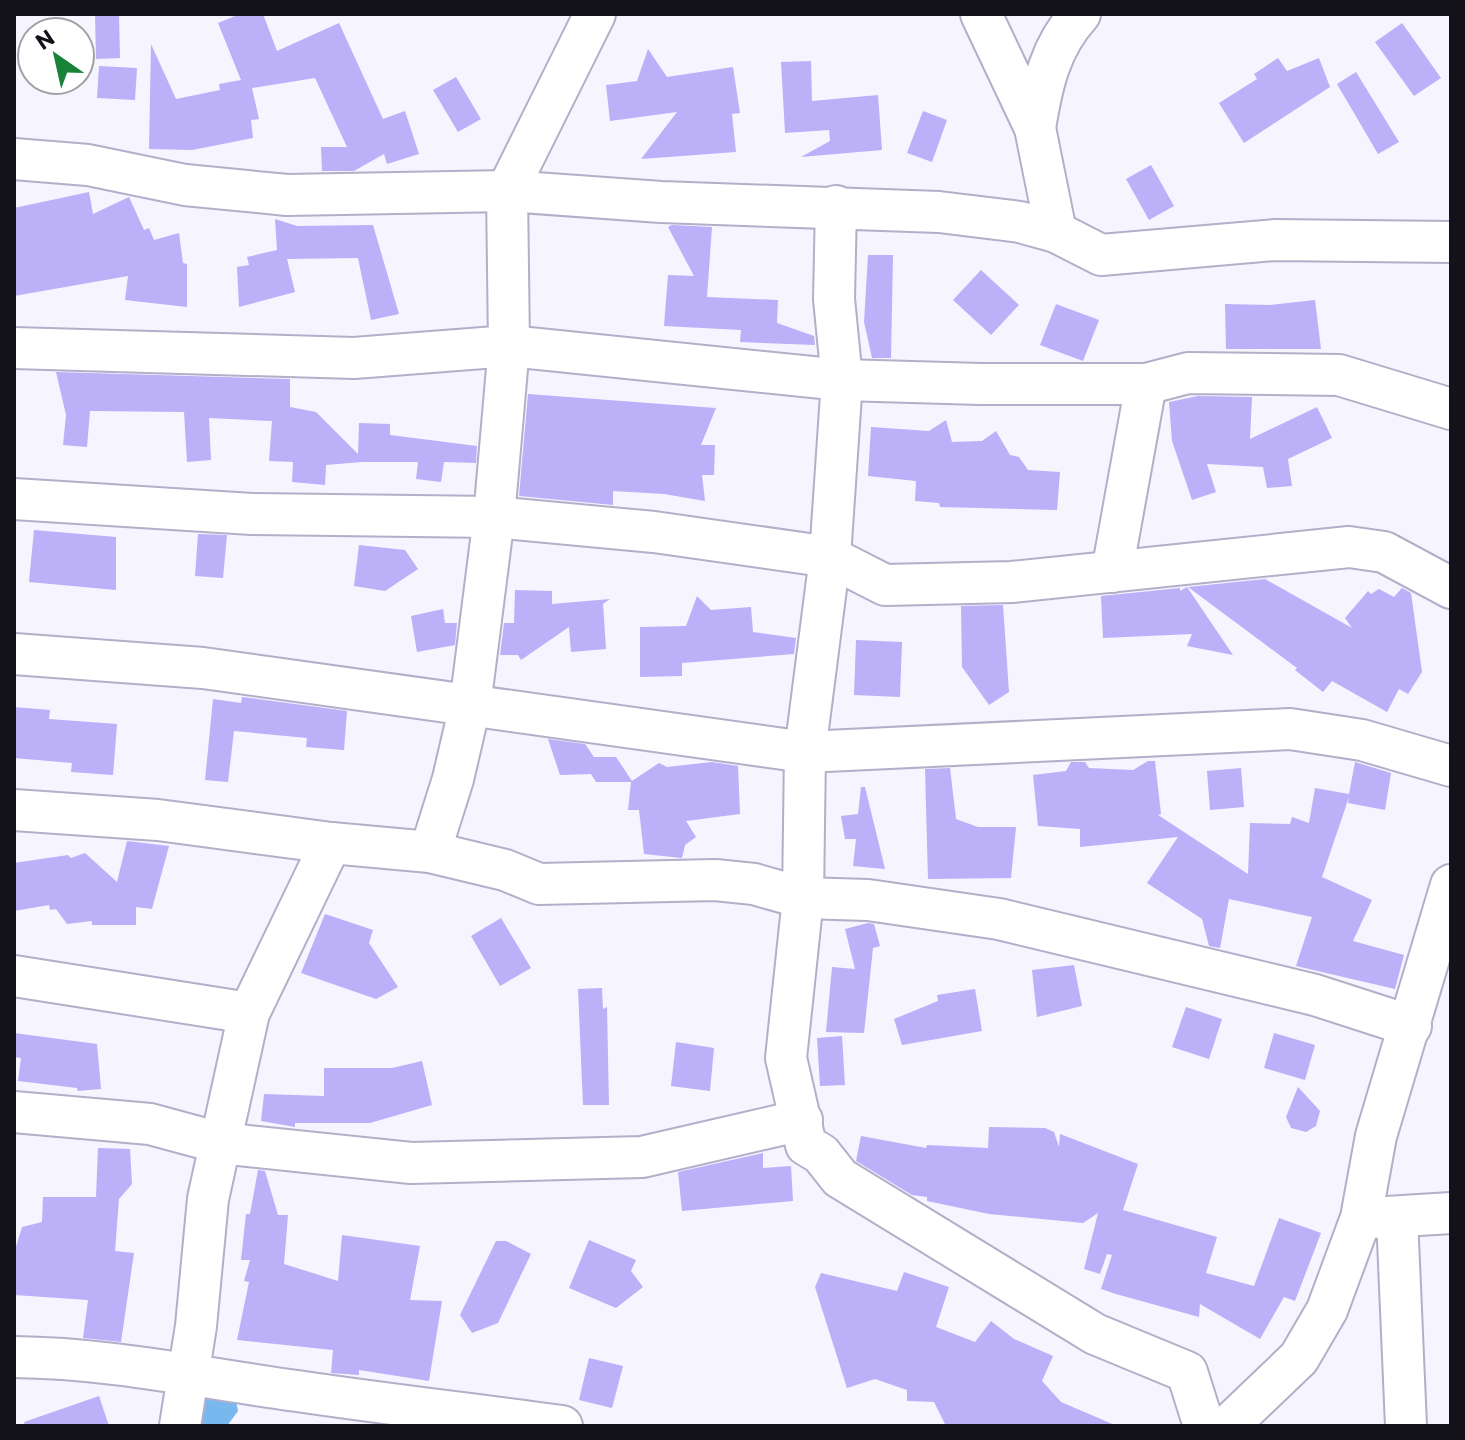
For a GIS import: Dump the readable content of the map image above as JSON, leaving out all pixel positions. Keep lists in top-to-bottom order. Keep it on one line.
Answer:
{"north":"top left"}
